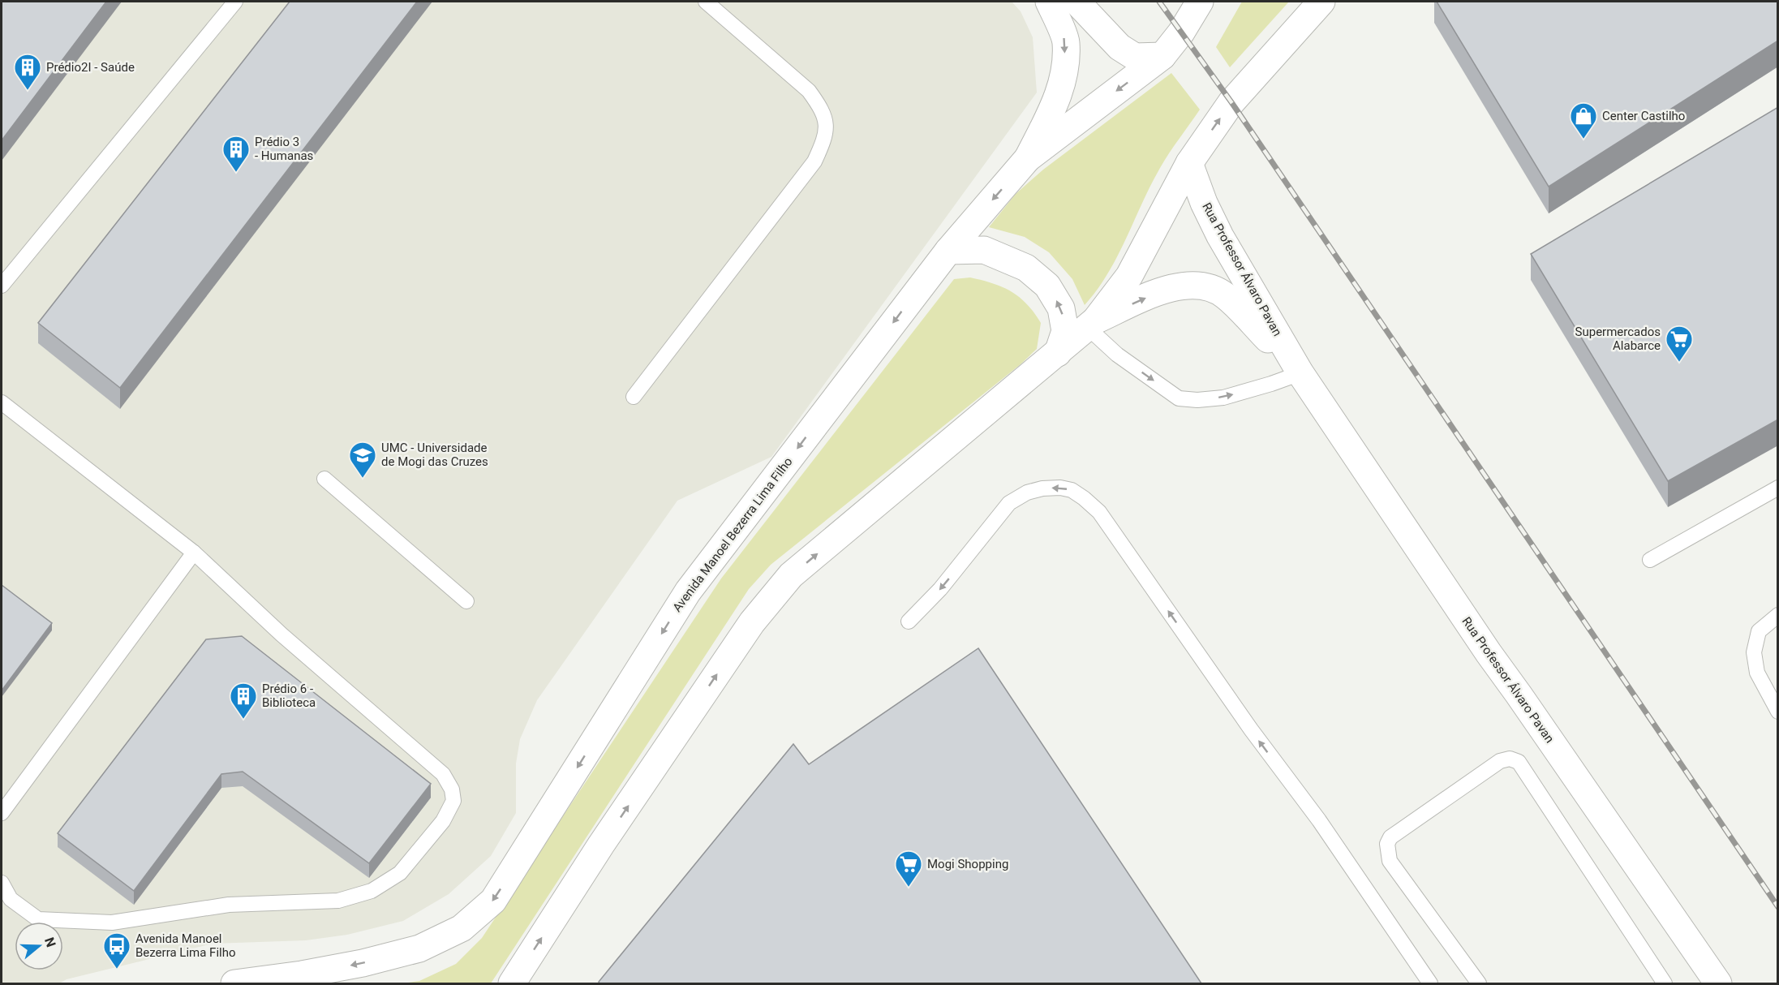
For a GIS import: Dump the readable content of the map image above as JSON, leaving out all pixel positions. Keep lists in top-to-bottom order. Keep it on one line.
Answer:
{"streets":{"main road":["Rua Professor Álvaro Pavan","Avenida Manoel Bezerra Lima Filho"]},"places":{"building":["Prédio2I - Saúde","Prédio 3 - Humanas","Prédio 6 - Biblioteca"],"shop":["Center Castilho"],"supermarket":["Supermercados Alabarce","Mogi Shopping"],"school or university":["UMC - Universidade de Mogi das Cruzes"],"bus stop":["Avenida Manoel Bezerra Lima Filho"]},"north":"right"}
